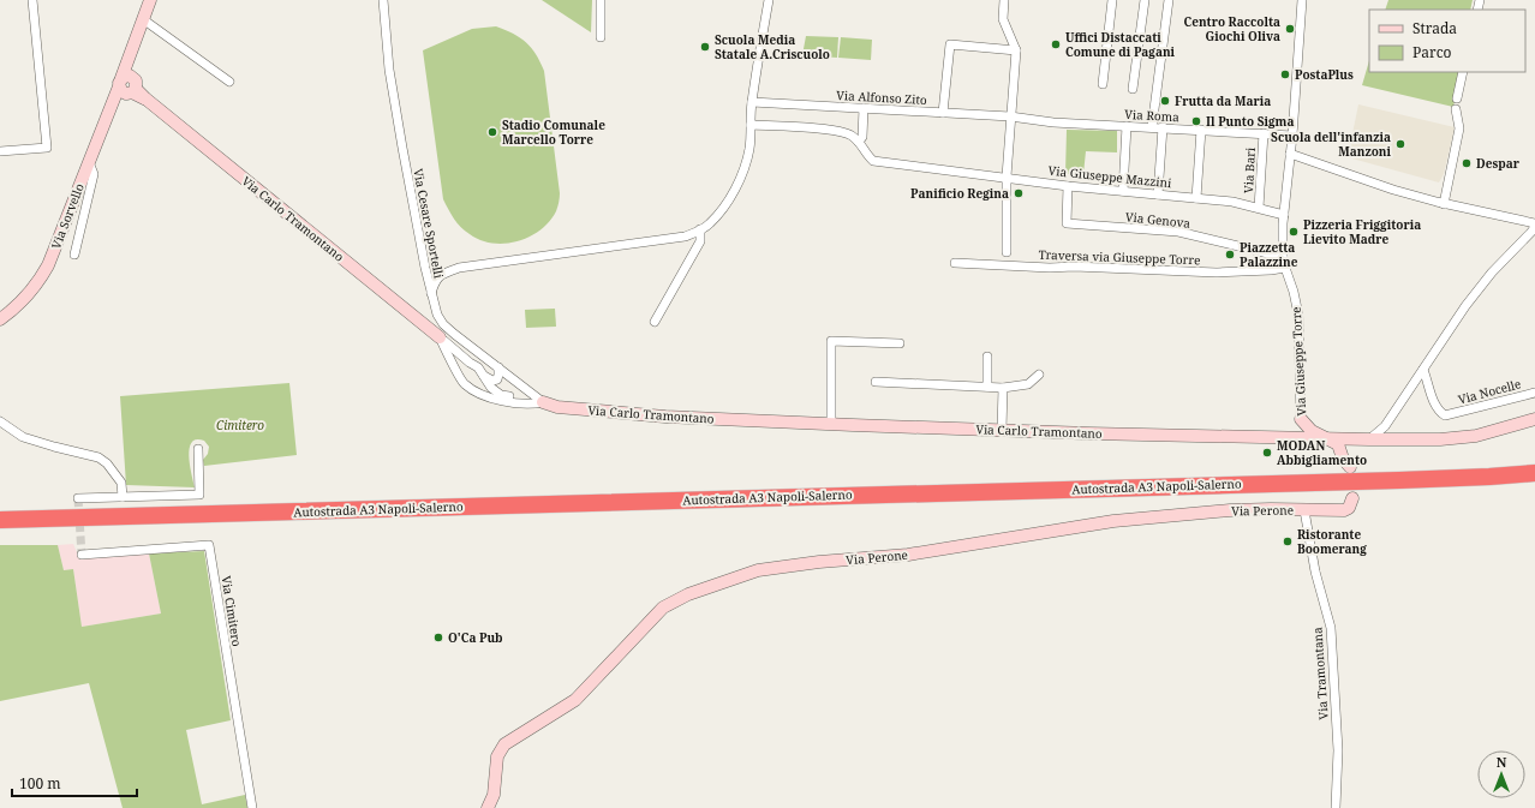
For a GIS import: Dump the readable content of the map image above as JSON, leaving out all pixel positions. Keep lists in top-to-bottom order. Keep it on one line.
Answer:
{"streets":{"highway":["Autostrada A3 Napoli-Salerno"],"street":["Via Alfonso Zito","Via Roma","Via Bari","Via Giuseppe Mazzini","Via Sorvello","Via Carlo Tramontano","Via Genova","Via Cesare Sportelli","Traversa via Giuseppe Torre","Via Giuseppe Torre","Via Nocelle","Via Perone","Via Cimitero","Via Tramontana"]},"crossings":[["Via Alfonso Zito","Via Roma"],["Via Roma","Via Bari"],["Via Roma","Via Giuseppe Torre"],["Via Bari","Via Giuseppe Mazzini"],["Via Giuseppe Mazzini","Via Genova"],["Via Giuseppe Mazzini","Via Giuseppe Torre"],["Via Sorvello","Via Carlo Tramontano"],["Via Carlo Tramontano","Via Cesare Sportelli"],["Via Carlo Tramontano","Via Giuseppe Torre"],["Via Genova","Via Giuseppe Torre"],["Traversa via Giuseppe Torre","Via Giuseppe Torre"],["Via Perone","Via Tramontana"]],"parks":["Cimitero"],"places":["Centro Raccolta Giochi Oliva","Uffici Distaccati Comune di Pagani","Scuola Media Statale A.Criscuolo","PostaPlus","Frutta da Maria","Il Punto Sigma","Stadio Comunale Marcello Torre","Scuola dell'infanzia Manzoni","Despar","Panificio Regina","Pizzeria Friggitoria Lievito Madre","Piazzetta Palazzine","MODAN Abbigliamento","Ristorante Boomerang","O'Ca Pub"],"legend":["Strada","Parco"],"scale_bar":"100 m","north":"top"}
